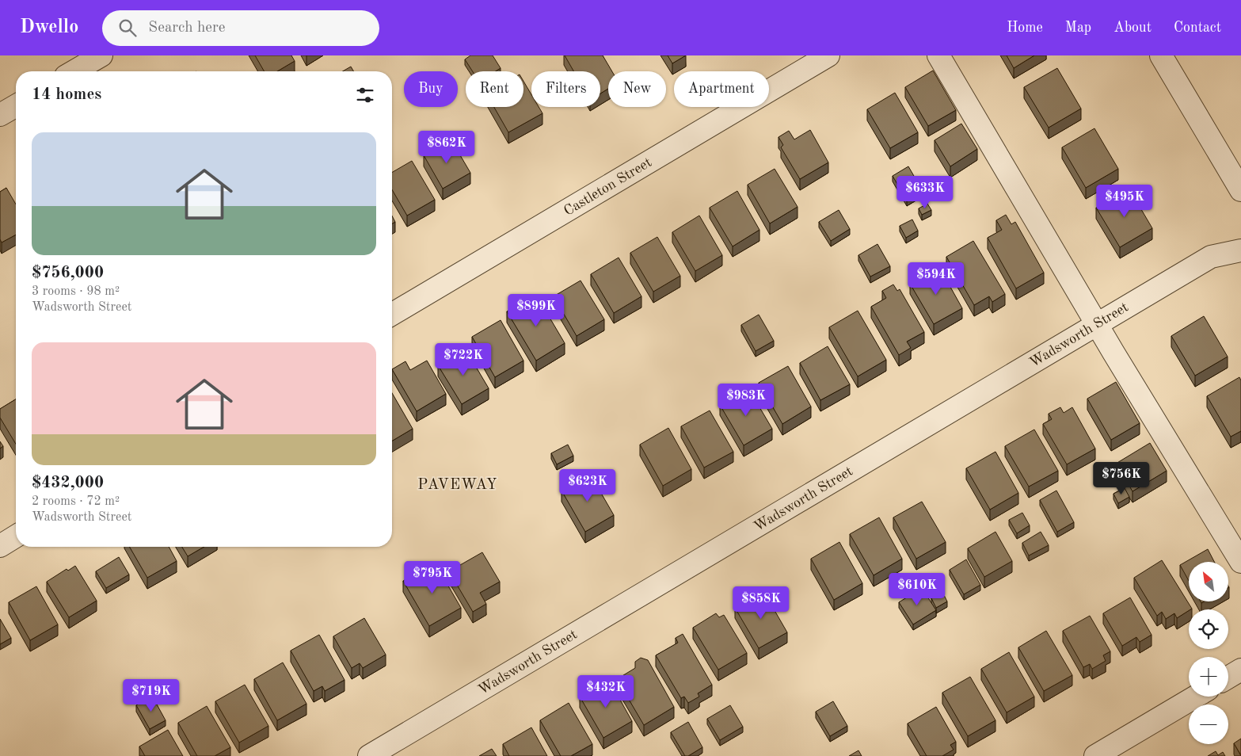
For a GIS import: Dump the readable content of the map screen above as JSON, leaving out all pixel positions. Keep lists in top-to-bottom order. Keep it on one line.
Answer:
{"streets":{"street":["Castleton Street","Wadsworth Street"]},"districts":["PAVEWAY"],"north":"top left","page":{"header":"Dwello","search":"Search here","nav":["Home","Map","About","Contact"],"chip":["Buy","Rent","Filters","New","Apartment"],"heading":"14 homes","list":[{"name":"$756,000","note":"3 rooms · 98 m² · Wadsworth Street"},{"name":"$432,000","note":"2 rooms · 72 m² · Wadsworth Street"}],"price":["$862K","$633K","$495K","$594K","$899K","$722K","$983K","$756K","$623K","$795K","$610K","$858K","$432K","$719K"],"map_buttons":["+","−"]}}
